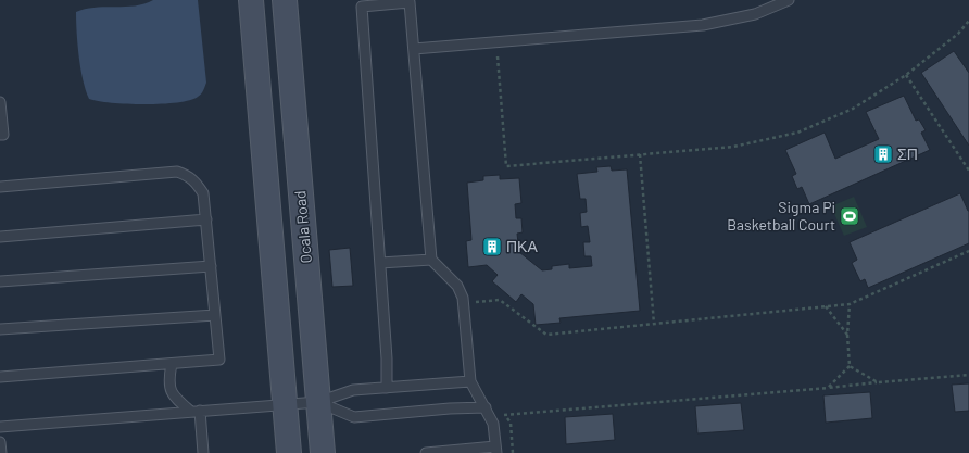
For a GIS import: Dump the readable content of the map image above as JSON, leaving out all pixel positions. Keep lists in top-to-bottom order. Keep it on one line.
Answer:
{"streets":{"main road":["Ocala Road"]},"places":{"building":["ΣΠ","ΠΚΑ"],"sports":["Sigma Pi Basketball Court"]}}
